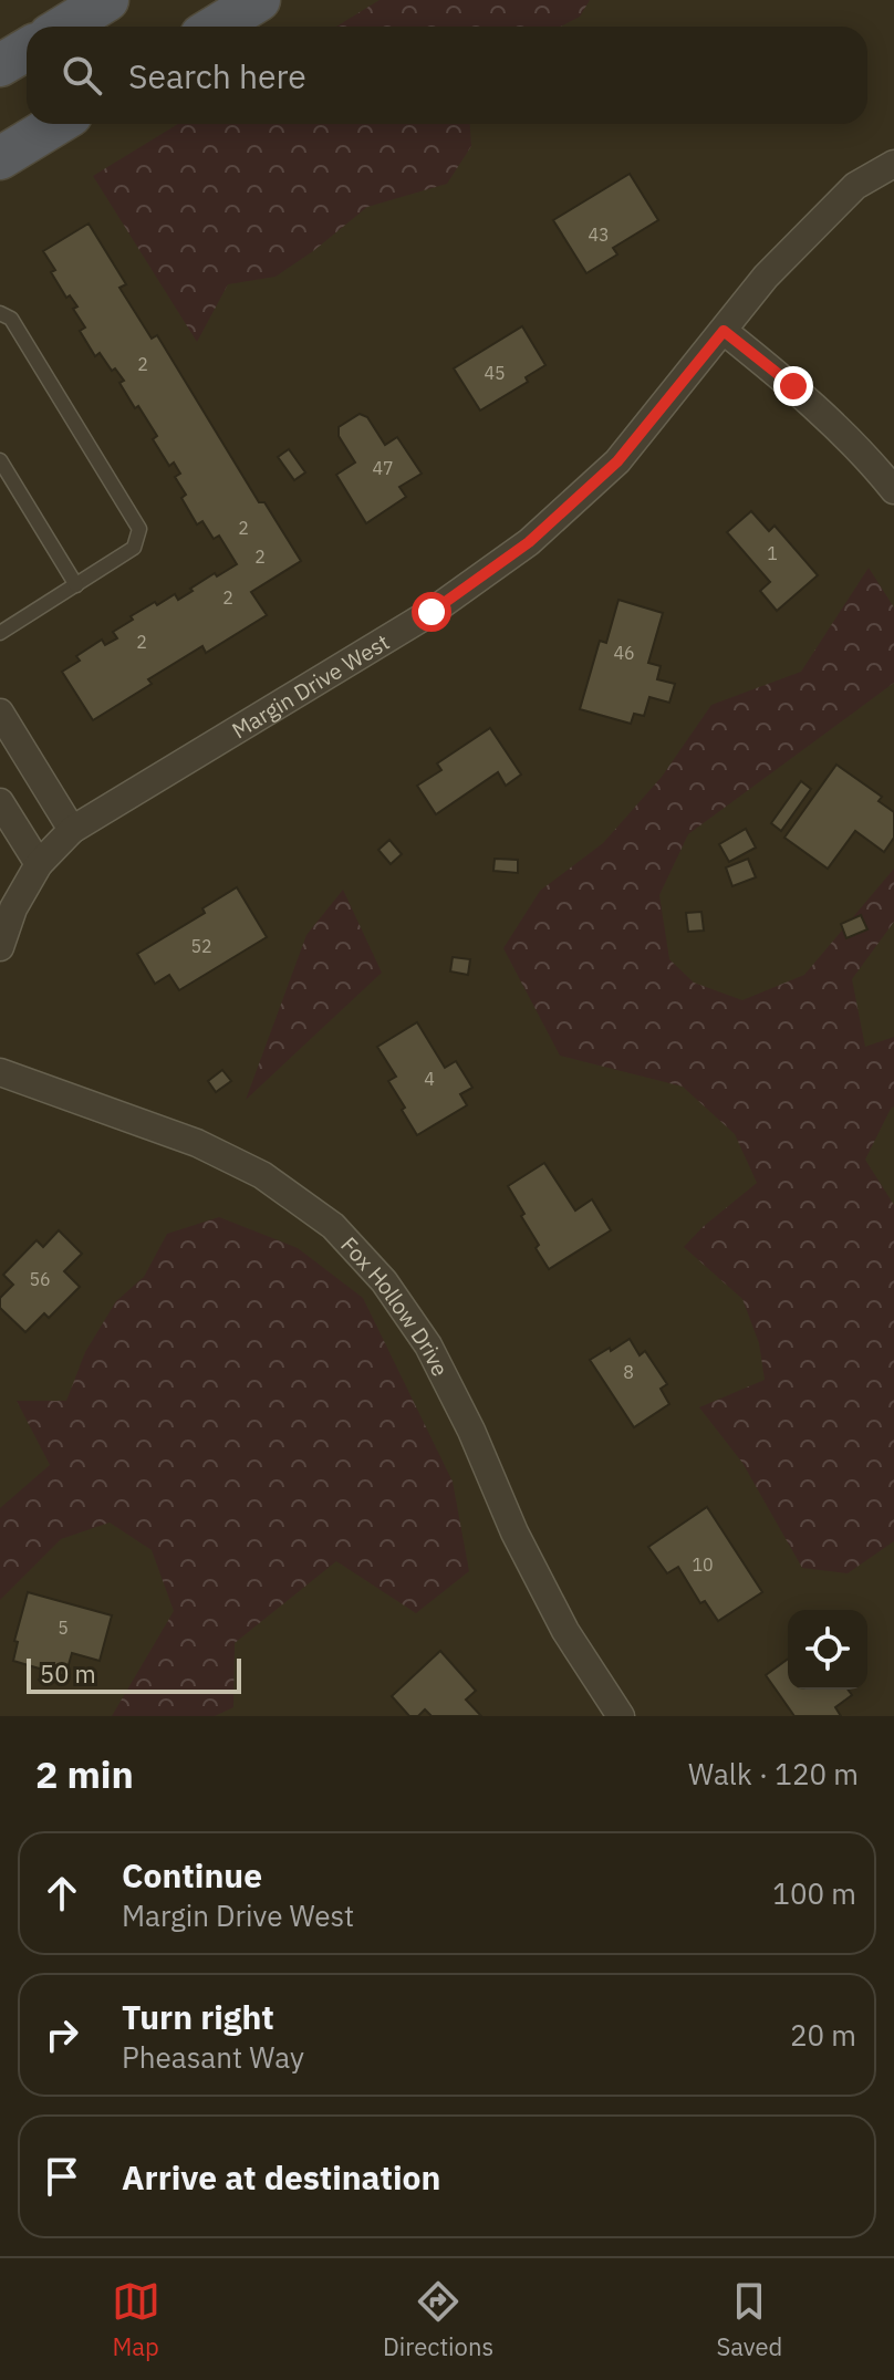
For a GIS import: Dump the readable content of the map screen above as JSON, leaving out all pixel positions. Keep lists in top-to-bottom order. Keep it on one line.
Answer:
{"streets":{"street":["Margin Drive West","Fox Hollow Drive"]},"house_numbers":["43","2","45","47","2","1","2","2","2","46","52","4","56","8","10","5"],"scale_bar":"50 m","page":{"search":"Search here","scale":"50 m","heading":["2 min","Walk · 120 m"],"list":[["Continue","Margin Drive West","100 m"],["Turn right","Pheasant Way","20 m"],"Arrive at destination"],"nav":["Map","Directions","Saved"]}}
